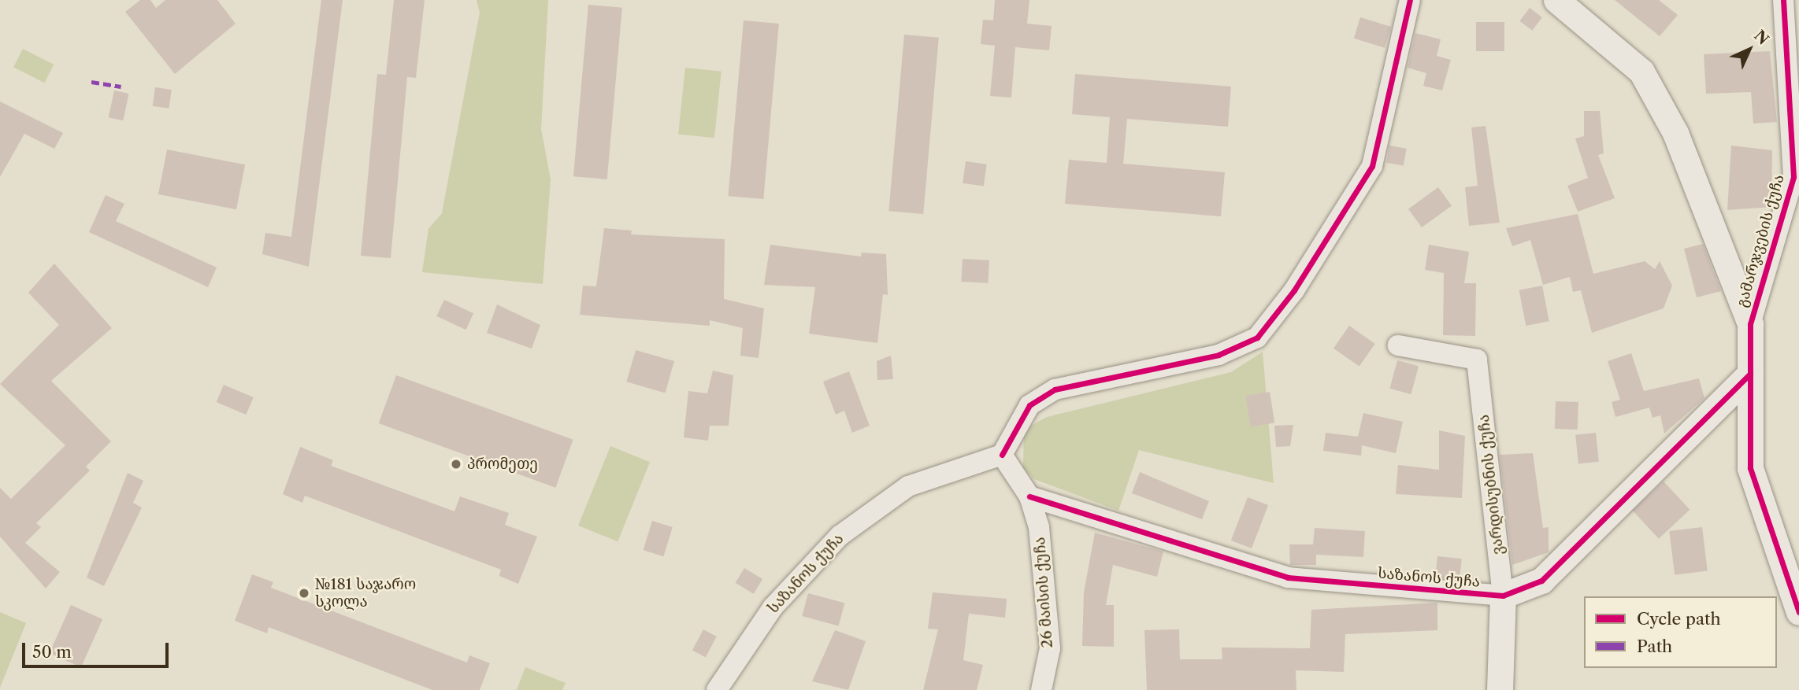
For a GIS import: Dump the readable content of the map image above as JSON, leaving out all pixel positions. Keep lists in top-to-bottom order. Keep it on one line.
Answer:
{"streets":{"street":["გამარჯვების ქუჩა","ვარდისუბნის ქუჩა","საზანოს ქუჩა","26 მაისის ქუჩა"]},"crossings":[["გამარჯვების ქუჩა","საზანოს ქუჩა"],["ვარდისუბნის ქუჩა","საზანოს ქუჩა"],["საზანოს ქუჩა","26 მაისის ქუჩა"]],"places":["პრომეთე","№181 საჯარო სკოლა"],"legend":["Cycle path","Path"],"scale_bar":"50 m","north":"top right"}
